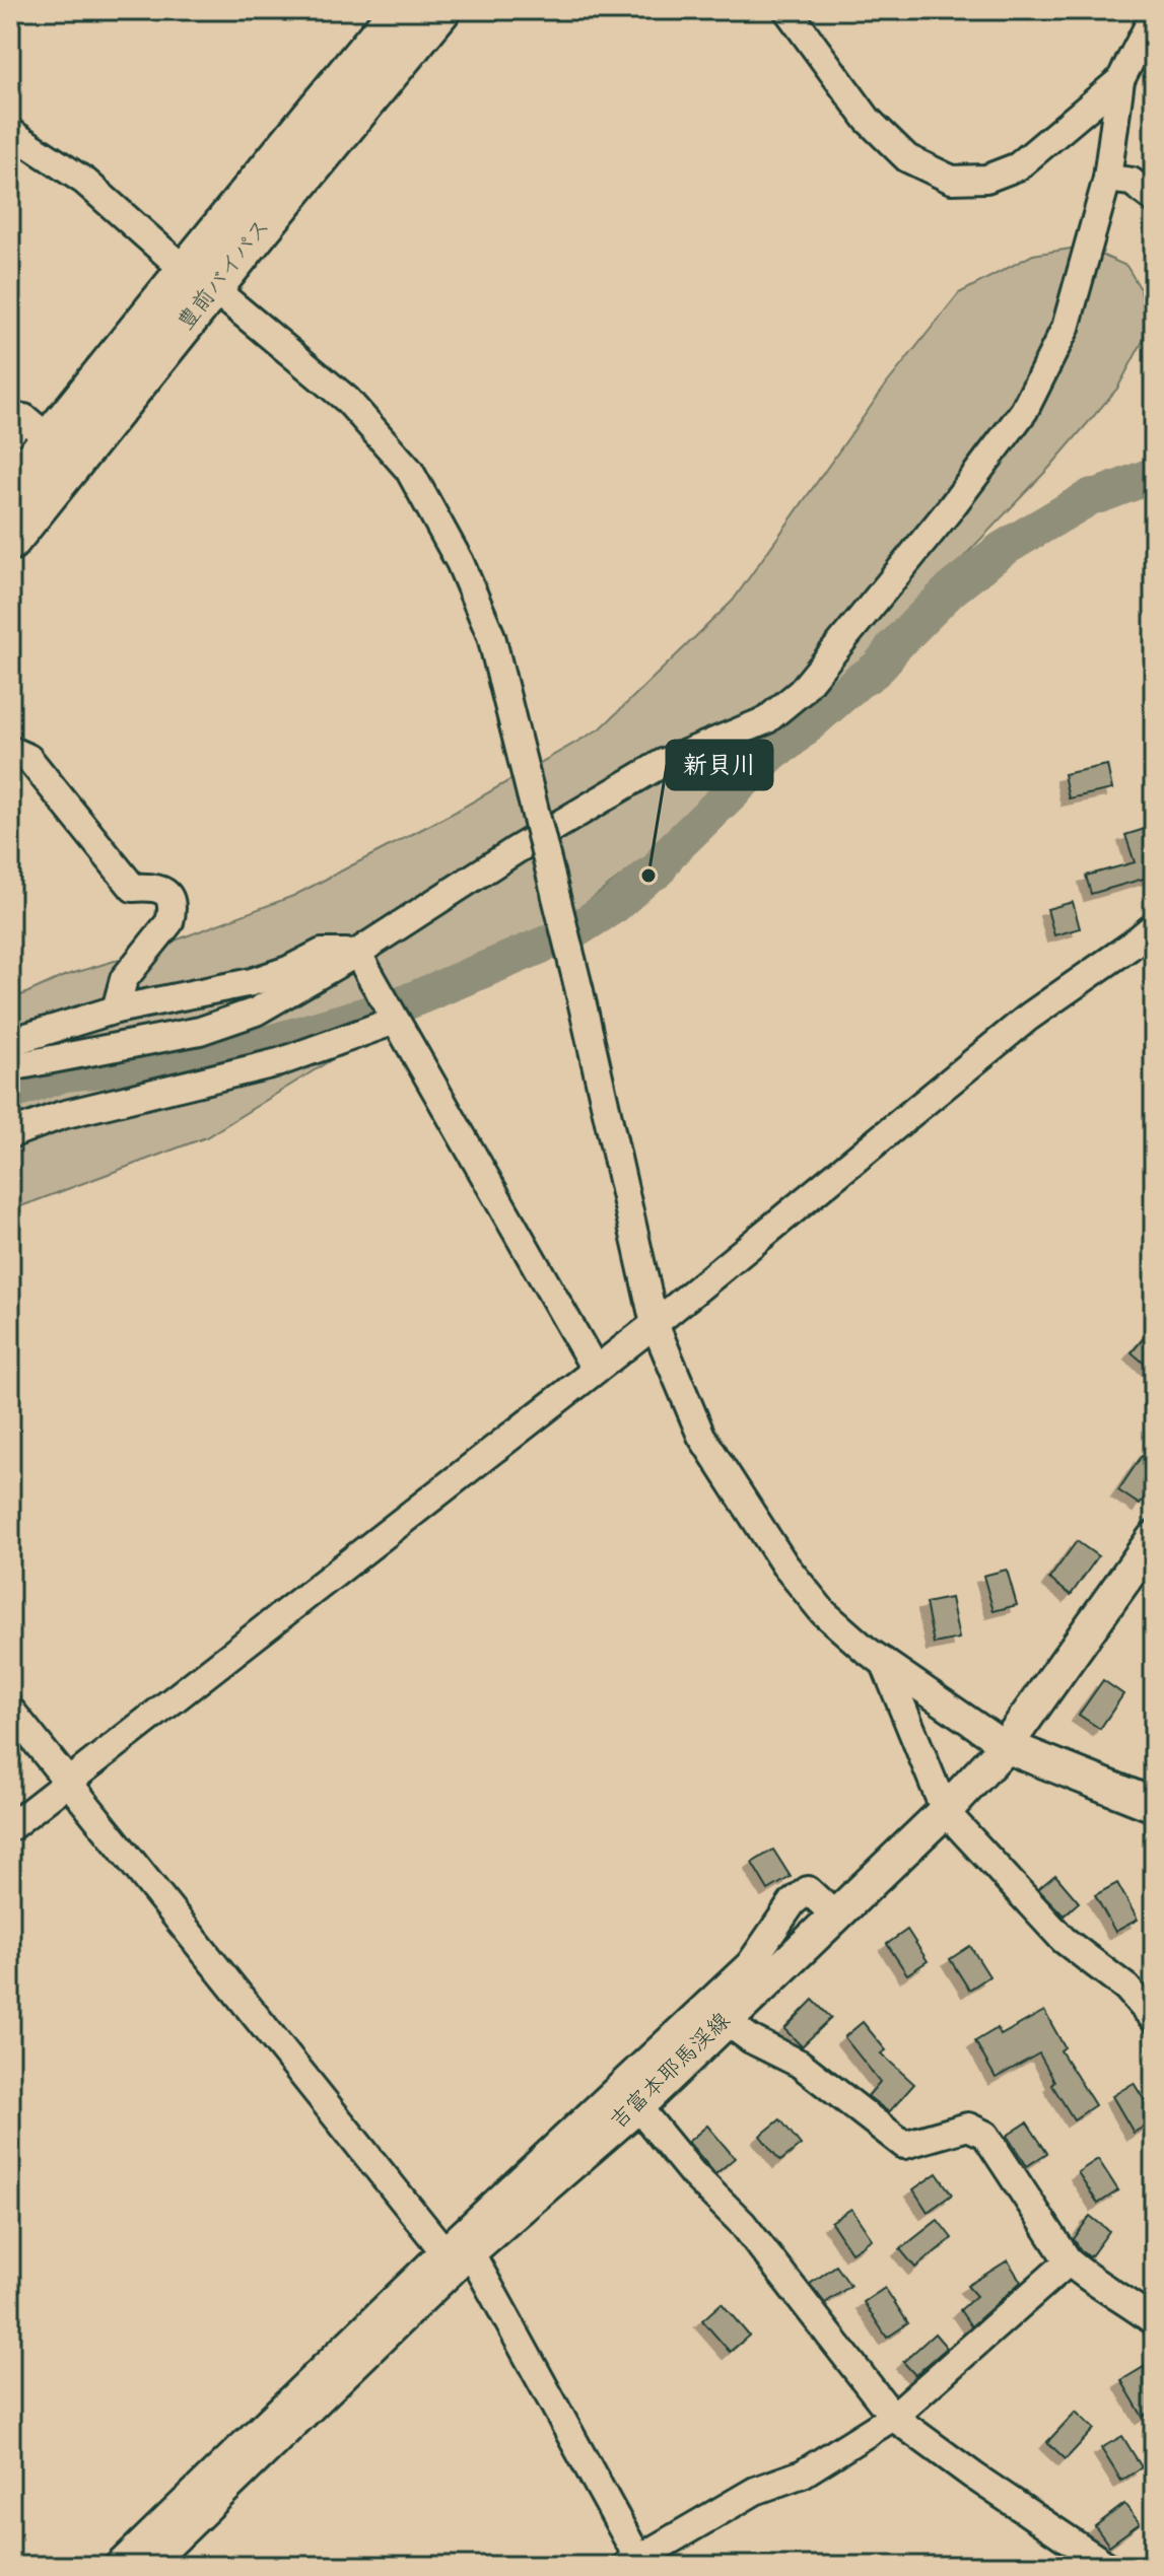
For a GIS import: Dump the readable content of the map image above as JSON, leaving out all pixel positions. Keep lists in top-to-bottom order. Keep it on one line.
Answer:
{"streets":{"highway":["豊前バイパス"],"main road":["吉富本耶馬渓線"]},"places":["新貝川"]}
